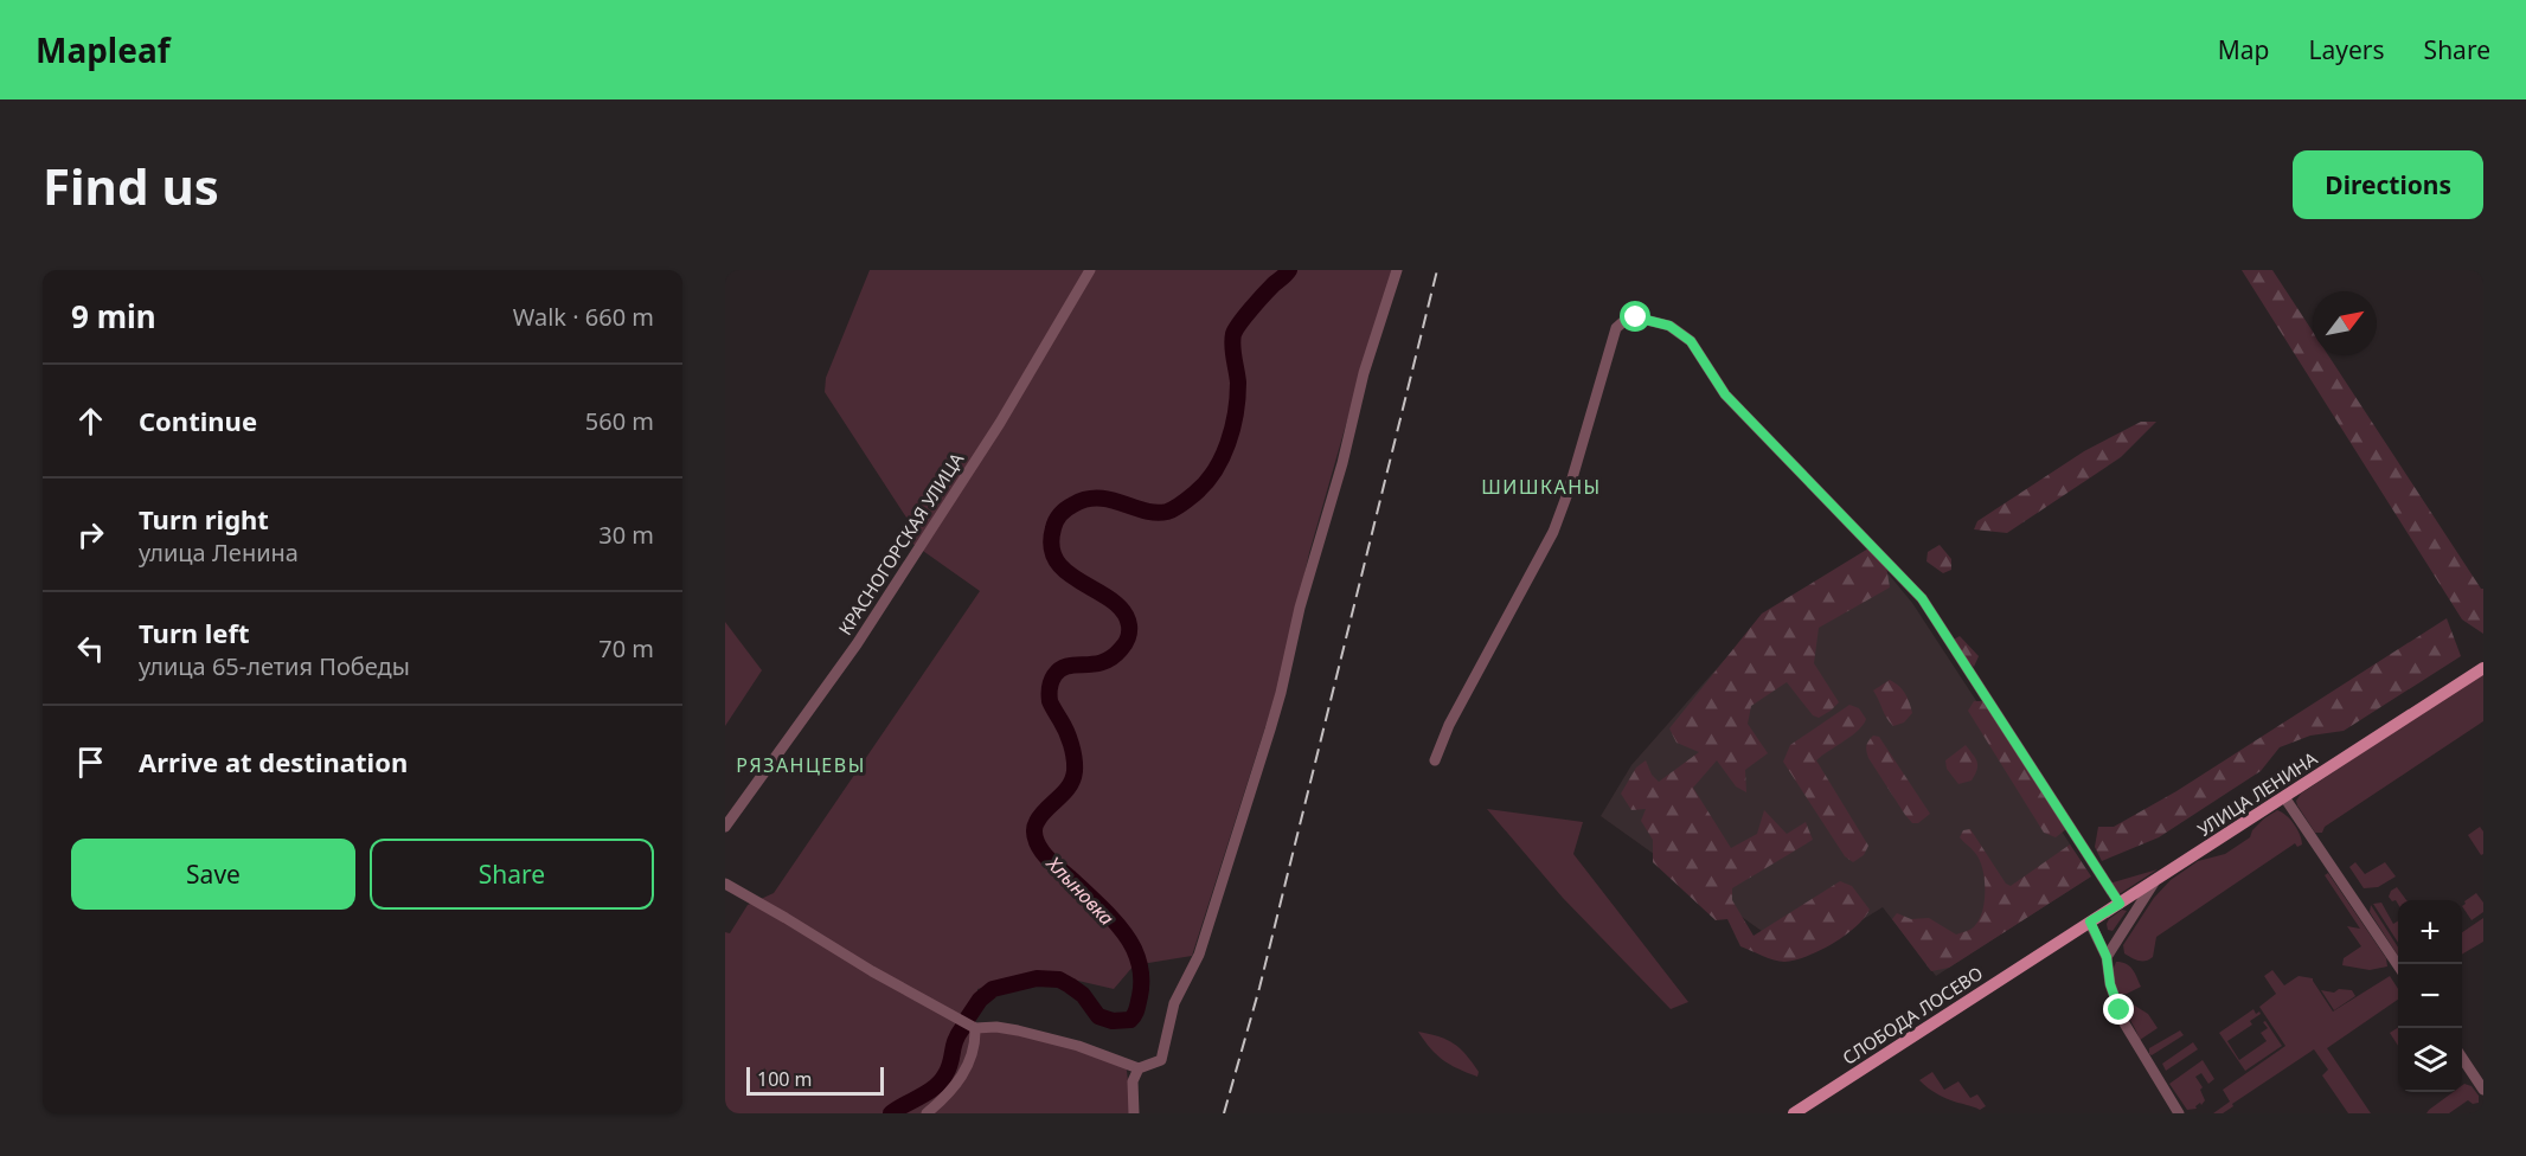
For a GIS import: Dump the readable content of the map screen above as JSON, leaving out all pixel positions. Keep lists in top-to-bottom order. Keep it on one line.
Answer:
{"streets":{"main road":["УЛИЦА ЛЕНИНА","СЛОБОДА ЛОСЕВО"],"street":["КРАСНОГОРСКАЯ УЛИЦА"]},"crossings":[["УЛИЦА ЛЕНИНА","СЛОБОДА ЛОСЕВО"]],"districts":["ШИШКАНЫ","РЯЗАНЦЕВЫ"],"water":["Хлыновка"],"scale_bar":"100 m","north":"top right","page":{"header":"Mapleaf","nav":["Map","Layers","Share"],"buttons":["Directions",["Save","Share"]],"title":"Find us","heading":["9 min","Walk · 660 m"],"list":[["Continue","560 m"],["Turn right","улица Ленина","30 m"],["Turn left","улица 65-летия Победы","70 m"],"Arrive at destination"],"map_buttons":["+","−"],"scale":"100 m"}}
